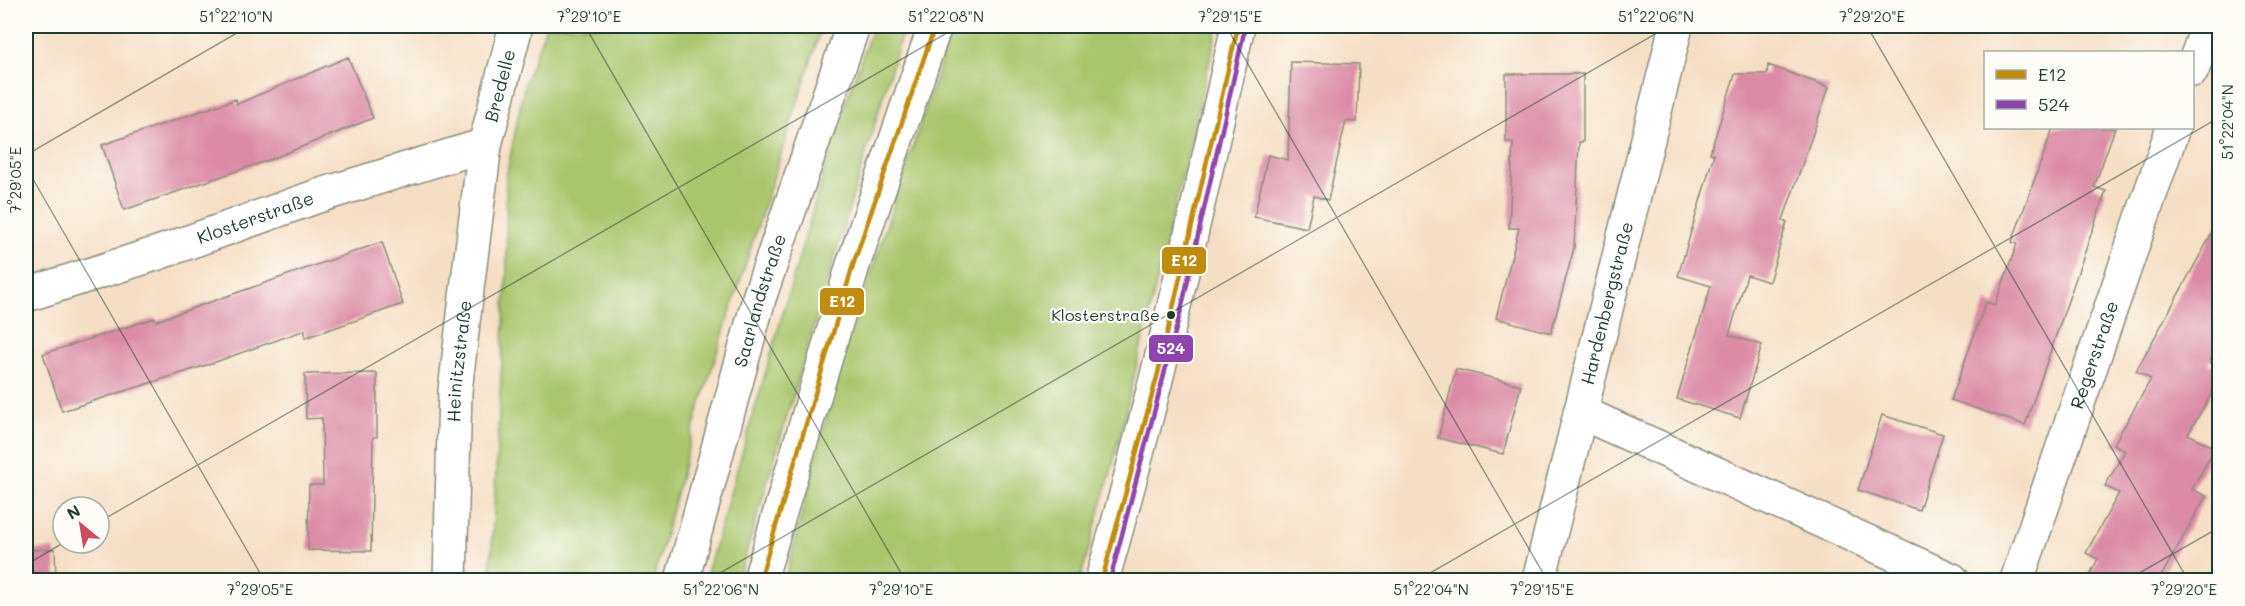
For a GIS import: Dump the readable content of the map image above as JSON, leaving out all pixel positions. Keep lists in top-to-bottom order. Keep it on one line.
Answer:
{"streets":{"main road":["Bredelle","Klosterstraße","Saarlandstraße","Hardenbergstraße","Regerstraße","Heinitzstraße"]},"crossings":[["Bredelle","Klosterstraße"],["Bredelle","Heinitzstraße"],["Klosterstraße","Heinitzstraße"]],"places":["Klosterstraße"],"lines":["transit line E12","transit line 524"],"legend":["E12","524"],"north":"top left","coordinates":["51°22'10\"N","7°29'10\"E","51°22'08\"N","7°29'15\"E","51°22'06\"N","7°29'20\"E","51°22'04\"N","7°29'05\"E"]}
